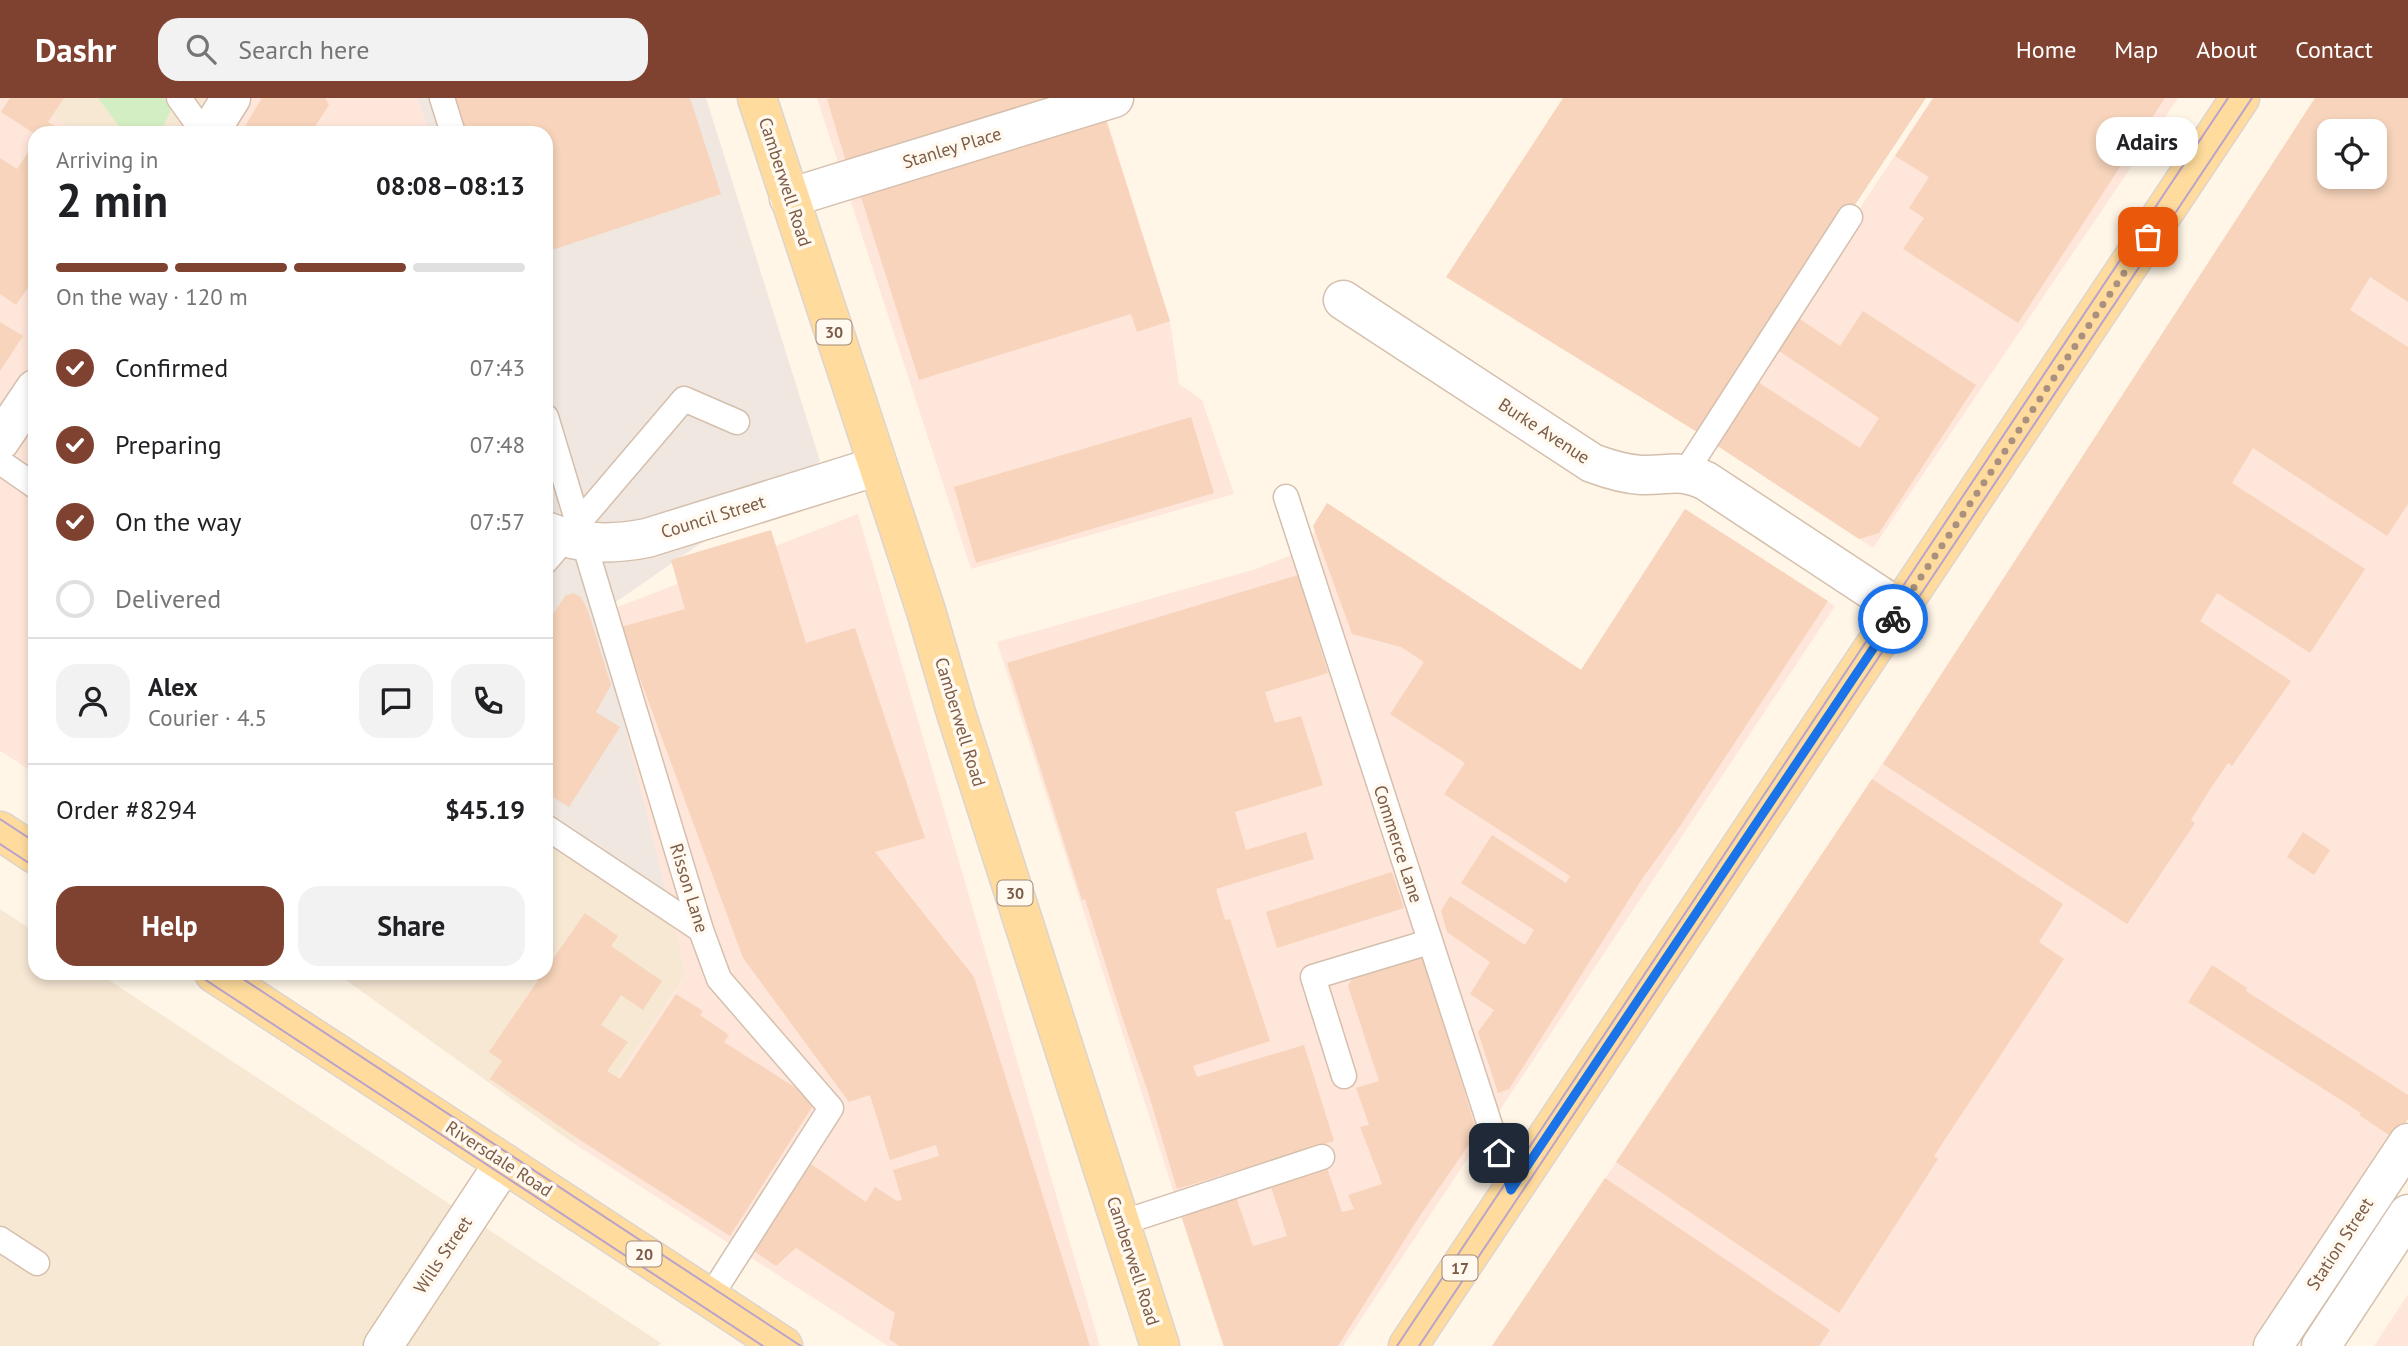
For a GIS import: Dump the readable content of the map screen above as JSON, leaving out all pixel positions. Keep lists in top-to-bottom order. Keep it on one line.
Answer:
{"streets":{"main road":["Camberwell Road","30","Riversdale Road","20","17"],"street":["Stanley Place","Burke Avenue","Council Street","Station Street","Wills Street"],"lane":["Commerce Lane","Risson Lane"]},"crossings":[["Stanley Place","Camberwell Road"],["Camberwell Road","Council Street"],["Burke Avenue","17"],["Council Street","Risson Lane"],["Commerce Lane","17"],["Risson Lane","Riversdale Road"],["Riversdale Road","Wills Street"]],"places":["Adairs"],"page":{"header":"Dashr","search":"Search here","nav":["Home","Map","About","Contact"],"bubble":"Adairs","heading":["2 min","Arriving in","08:08–08:13"],"panel":["Alex","Courier · 4.5","Order #8294","$45.19"],"bar":"On the way · 120 m","list":[["Confirmed","07:43"],["Preparing","07:48"],["On the way","07:57"],"Delivered"],"buttons":["Help","Share"]}}
